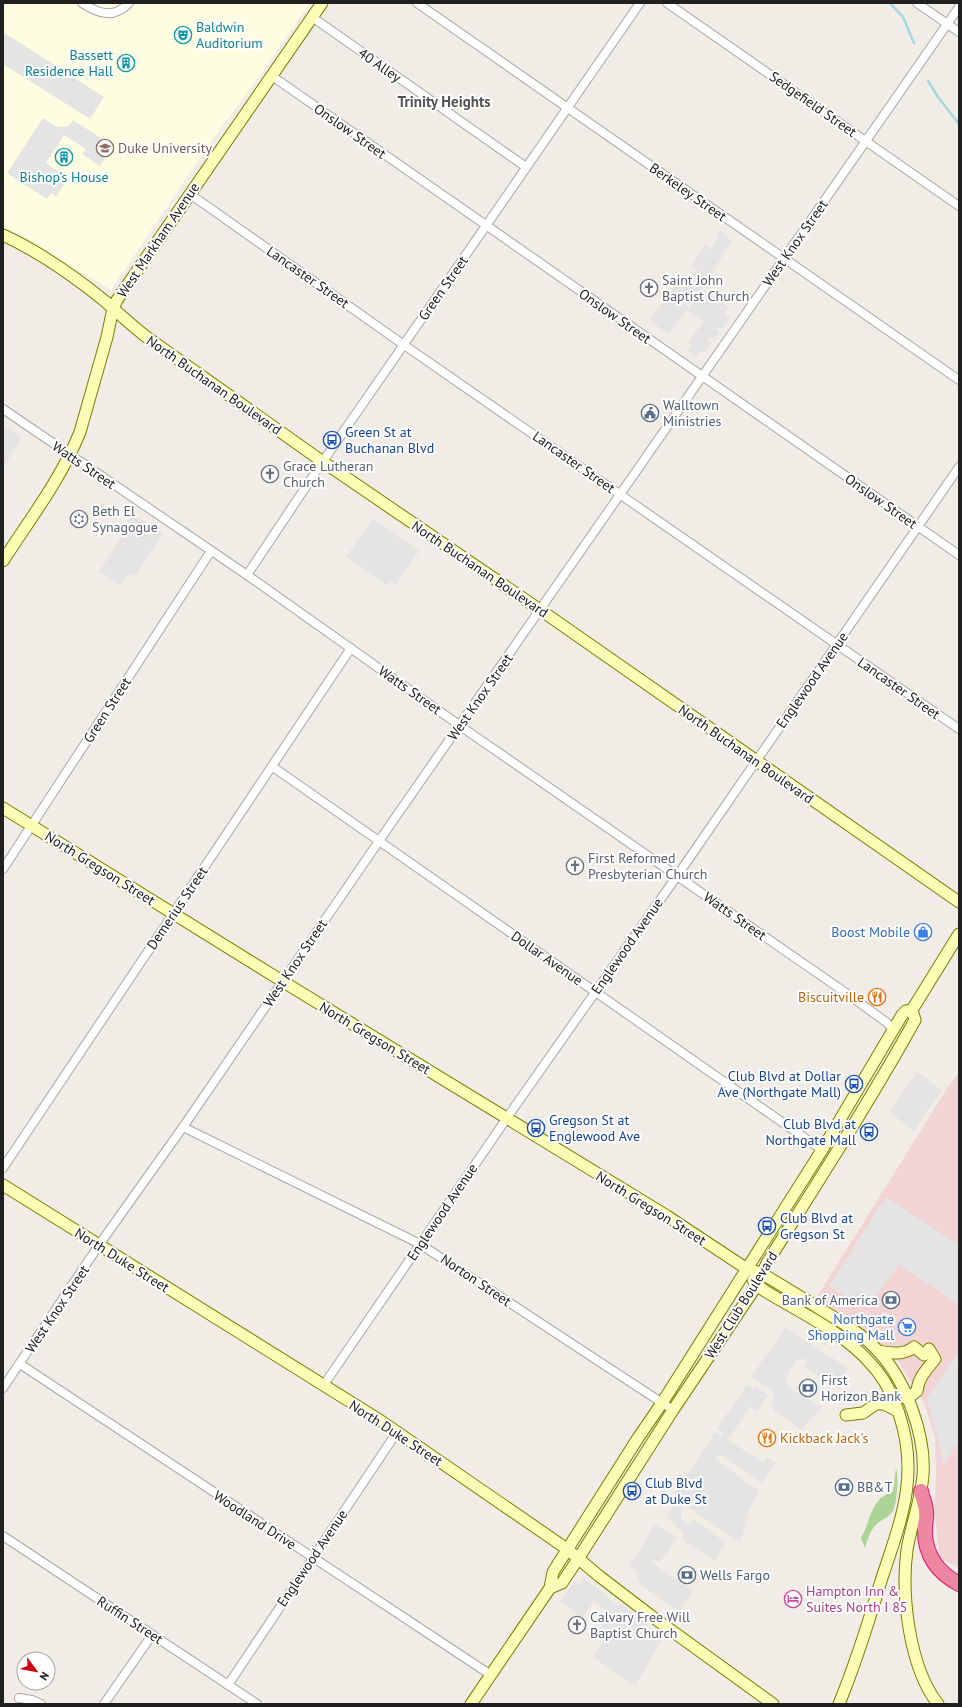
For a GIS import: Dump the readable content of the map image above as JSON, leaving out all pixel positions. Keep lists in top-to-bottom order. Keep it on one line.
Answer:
{"streets":{"main road":["West Markham Avenue","North Buchanan Boulevard","North Gregson Street","North Duke Street","West Club Boulevard"],"street":["40 Alley","Sedgefield Street","Onslow Street","Berkeley Street","West Knox Street","Lancaster Street","Green Street","Watts Street","Englewood Avenue","Demerius Street","Dollar Avenue","Norton Street","Woodland Drive","Ruffin Street"]},"crossings":[["40 Alley","West Markham Avenue"],["40 Alley","Green Street"],["Sedgefield Street","West Knox Street"],["Onslow Street","West Markham Avenue"],["Onslow Street","West Knox Street"],["Onslow Street","Green Street"],["Onslow Street","Englewood Avenue"],["Berkeley Street","West Knox Street"],["Berkeley Street","Green Street"],["West Markham Avenue","Lancaster Street"],["West Markham Avenue","North Buchanan Boulevard"],["West Markham Avenue","Watts Street"],["West Knox Street","Lancaster Street"],["West Knox Street","North Buchanan Boulevard"],["West Knox Street","Watts Street"],["West Knox Street","North Gregson Street"],["West Knox Street","Dollar Avenue"],["West Knox Street","North Duke Street"],["West Knox Street","Norton Street"],["West Knox Street","Woodland Drive"],["Lancaster Street","Green Street"],["Lancaster Street","Englewood Avenue"],["Green Street","North Buchanan Boulevard"],["Green Street","Watts Street"],["Green Street","North Gregson Street"],["North Buchanan Boulevard","Englewood Avenue"],["Watts Street","Englewood Avenue"],["Watts Street","Demerius Street"],["Watts Street","West Club Boulevard"],["Englewood Avenue","North Gregson Street"],["Englewood Avenue","Dollar Avenue"],["Englewood Avenue","North Duke Street"],["Englewood Avenue","Norton Street"],["Englewood Avenue","Woodland Drive"],["Englewood Avenue","Ruffin Street"],["North Gregson Street","Demerius Street"],["North Gregson Street","West Club Boulevard"],["Demerius Street","Dollar Avenue"],["Dollar Avenue","West Club Boulevard"],["North Duke Street","West Club Boulevard"],["Norton Street","West Club Boulevard"],["West Club Boulevard","Woodland Drive"]],"districts":["Trinity Heights"],"places":{"theatre":["Baldwin Auditorium"],"building":["Bassett Residence Hall","Bishop's House"],"school or university":["Duke University"],"church":["Saint John Baptist Church","Grace Lutheran Church","First Reformed Presbyterian Church","Calvary Free Will Baptist Church"],"public building":["Walltown Ministries"],"bus stop":["Green St at Buchanan Blvd","Club Blvd at Dollar Ave (Northgate Mall)","Gregson St at Englewood Ave","Club Blvd at Northgate Mall","Club Blvd at Gregson St","Club Blvd at Duke St"],"synagogue":["Beth El Synagogue"],"shop":["Boost Mobile"],"restaurant":["Biscuitville","Kickback Jack's"],"bank":["Bank of America","First Horizon Bank","BB&T","Wells Fargo"],"supermarket":["Northgate Shopping Mall"],"hotel":["Hampton Inn & Suites North I 85"]},"north":"bottom right"}
